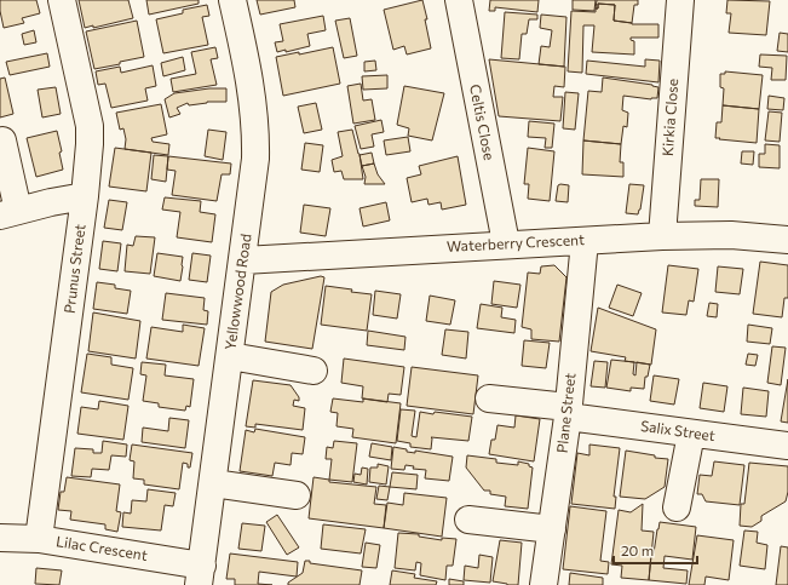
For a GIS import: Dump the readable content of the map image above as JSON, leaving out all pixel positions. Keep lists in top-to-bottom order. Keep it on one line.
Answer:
{"streets":{"street":["Kirkia Close","Celtis Close","Waterberry Crescent","Prunus Street","Yellowwood Road","Plane Street","Salix Street","Lilac Crescent"]},"crossings":[["Kirkia Close","Waterberry Crescent"],["Celtis Close","Waterberry Crescent"],["Waterberry Crescent","Yellowwood Road"],["Waterberry Crescent","Plane Street"],["Prunus Street","Lilac Crescent"],["Yellowwood Road","Lilac Crescent"],["Plane Street","Salix Street"]],"scale_bar":"20 m"}
